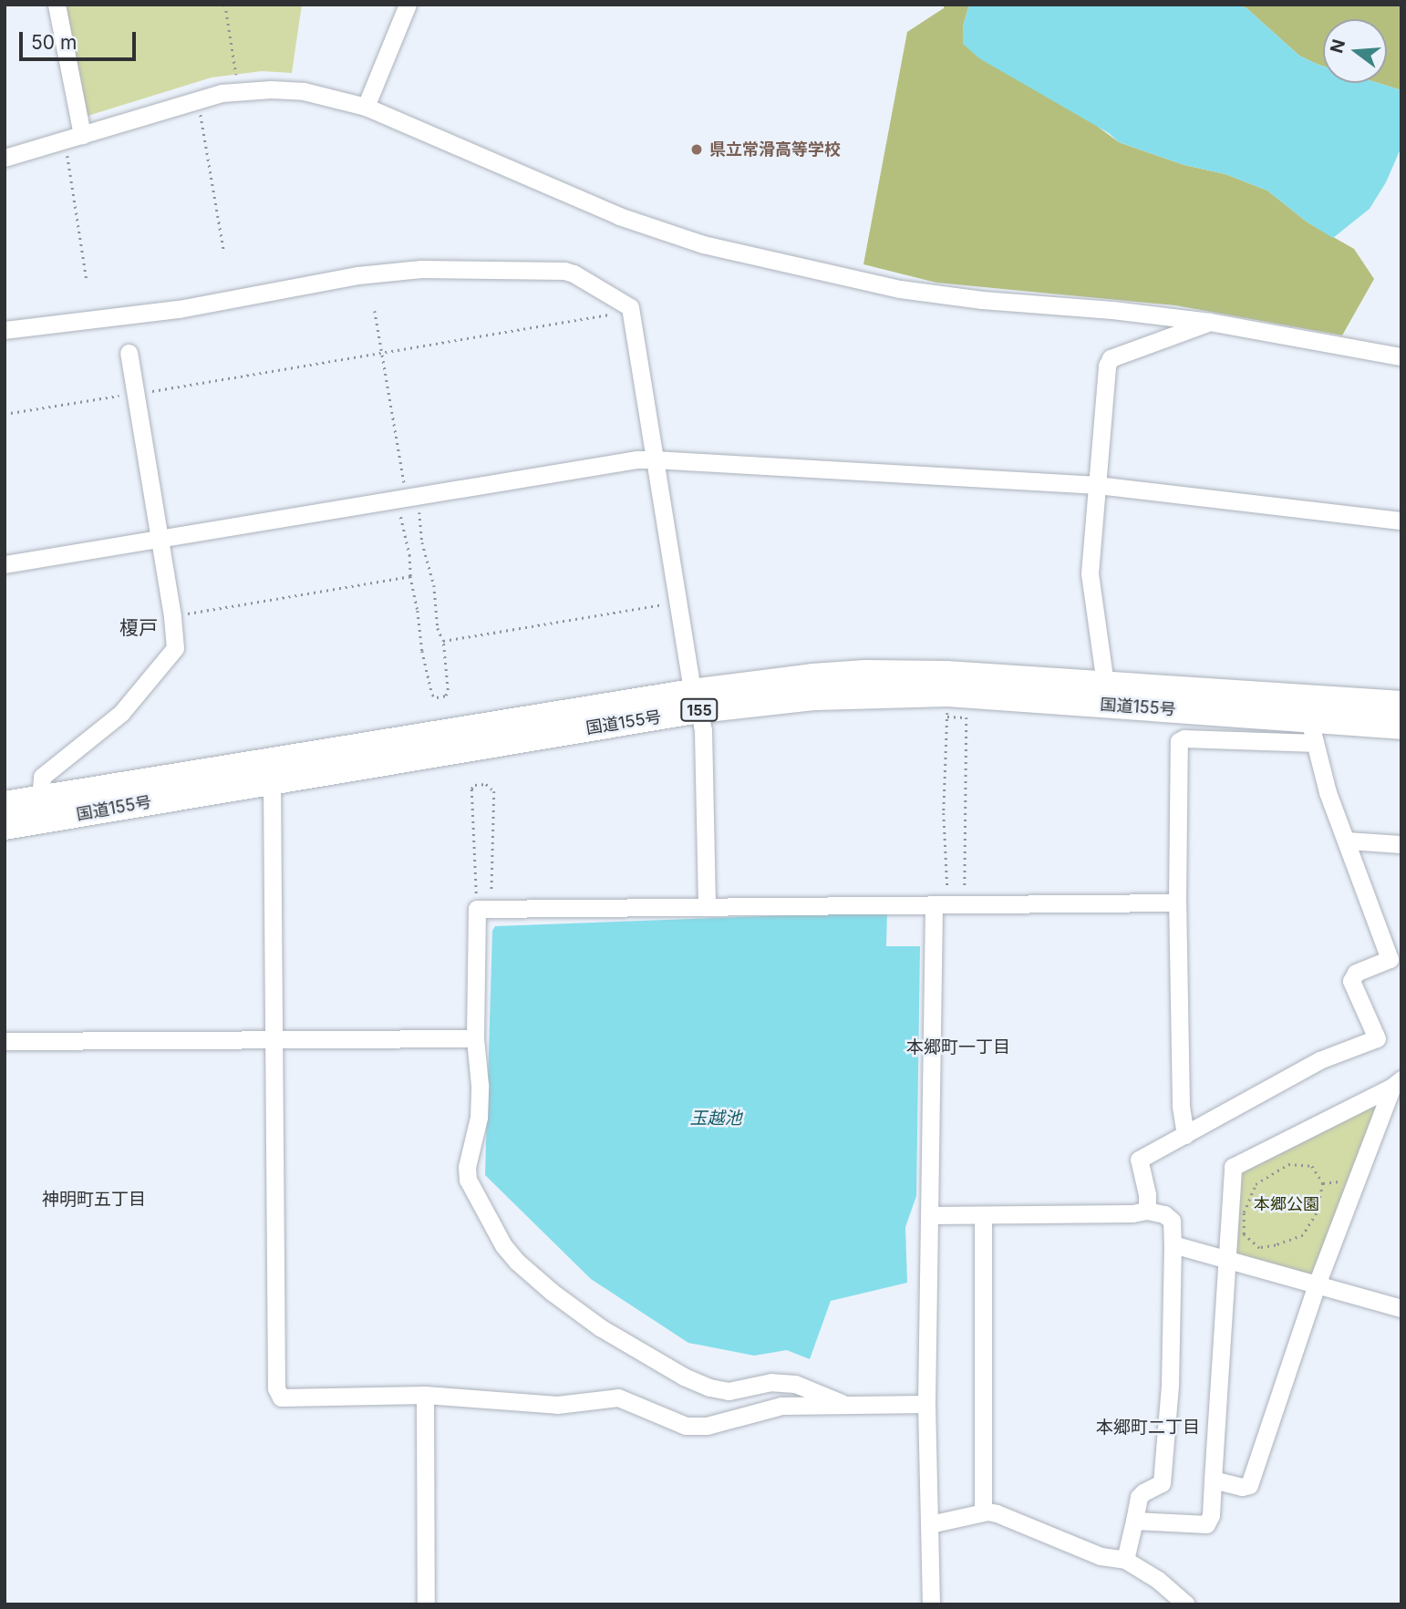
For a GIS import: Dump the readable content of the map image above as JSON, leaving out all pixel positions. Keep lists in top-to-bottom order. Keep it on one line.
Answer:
{"streets":{"highway":["国道155号","155"]},"districts":["榎戸","本郷町一丁目","神明町五丁目","本郷町二丁目"],"water":["玉越池"],"parks":["本郷公園"],"places":["県立常滑高等学校"],"scale_bar":"50 m","north":"left"}
